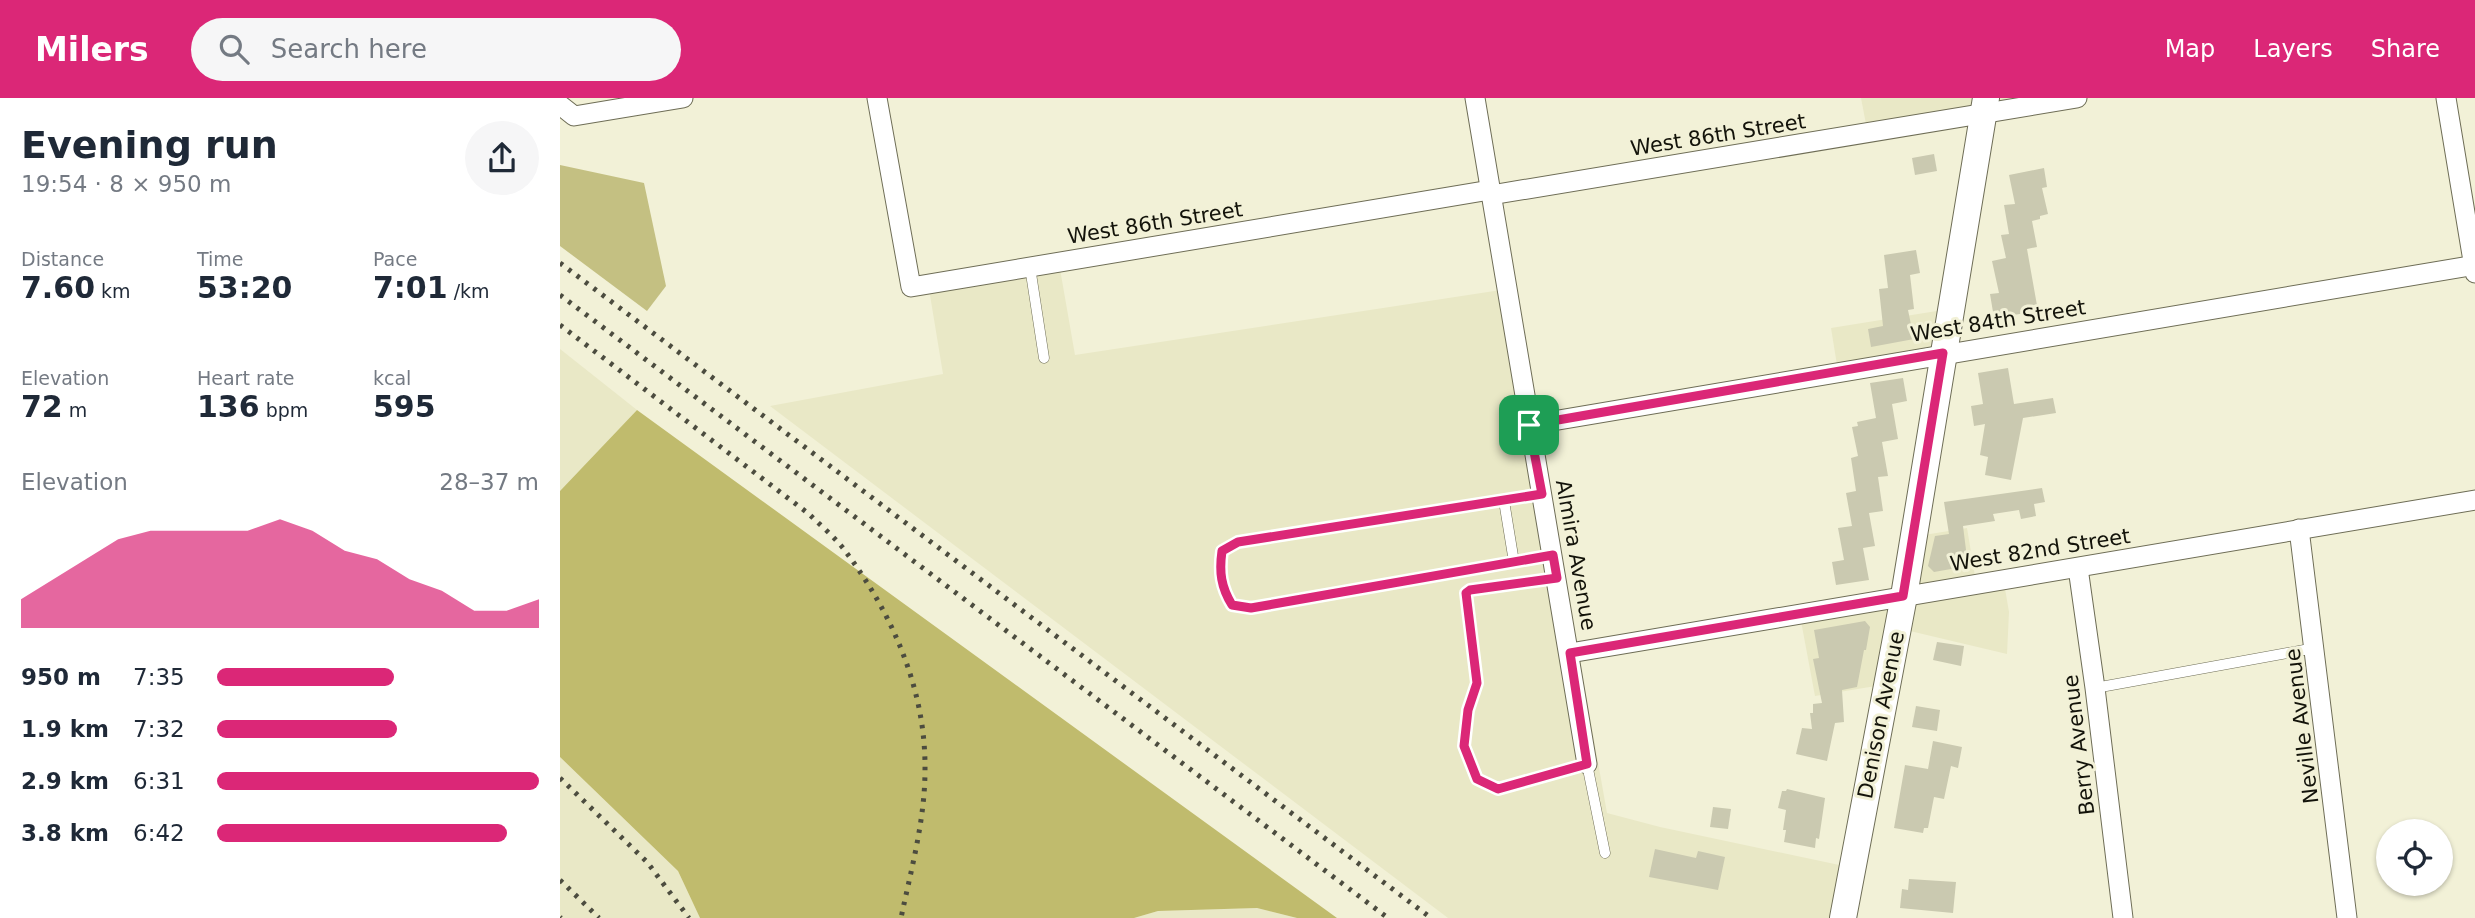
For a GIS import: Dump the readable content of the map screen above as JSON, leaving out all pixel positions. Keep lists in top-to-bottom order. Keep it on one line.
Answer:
{"streets":{"main road":["Denison Avenue"],"street":["West 86th Street","West 84th Street","West 82nd Street","Almira Avenue","Neville Avenue","Berry Avenue"]},"crossings":[["West 86th Street","Almira Avenue"],["West 86th Street","Denison Avenue"],["West 84th Street","Almira Avenue"],["West 84th Street","Denison Avenue"],["West 82nd Street","Almira Avenue"],["West 82nd Street","Denison Avenue"],["West 82nd Street","Neville Avenue"],["West 82nd Street","Berry Avenue"]],"page":{"header":"Milers","search":"Search here","nav":["Map","Layers","Share"],"heading":["Evening run","19:54 · 8 × 950 m"],"stats":[["Distance","7.60 km"],["Time","53:20"],["Pace","7:01 /km"],["Elevation","72 m"],["Heart rate","136 bpm"],["kcal","595"]],"chart":["Elevation","28–37 m"],"list":[{"name":"950 m","note":"7:35"},{"name":"1.9 km","note":"7:32"},{"name":"2.9 km","note":"6:31"},{"name":"3.8 km","note":"6:42"}]}}
